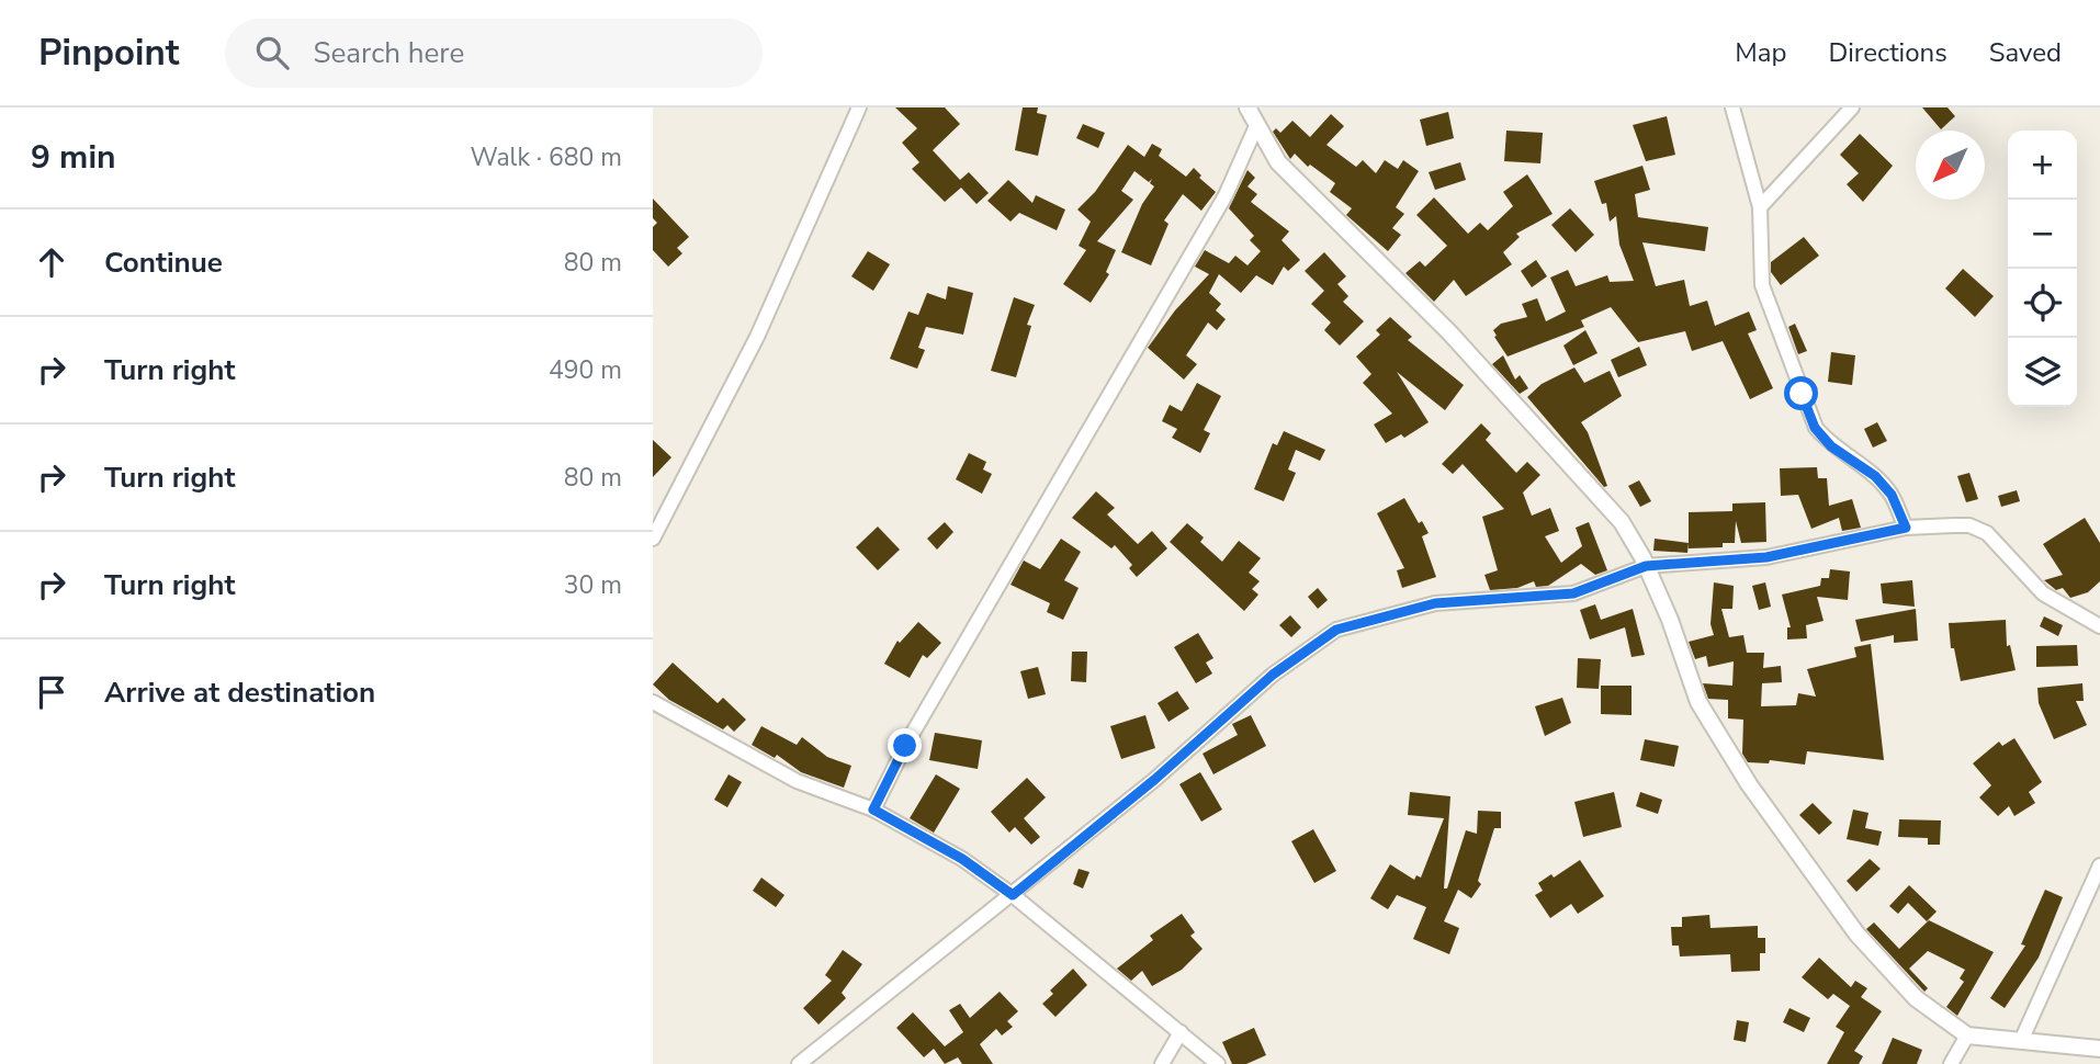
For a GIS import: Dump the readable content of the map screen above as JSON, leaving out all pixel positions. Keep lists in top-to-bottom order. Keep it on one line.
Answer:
{"north":"bottom left","page":{"header":"Pinpoint","search":"Search here","nav":["Map","Directions","Saved"],"heading":["9 min","Walk · 680 m"],"map_buttons":["+","−"],"list":[["Continue","80 m"],["Turn right","490 m"],["Turn right","80 m"],["Turn right","30 m"],"Arrive at destination"]}}
